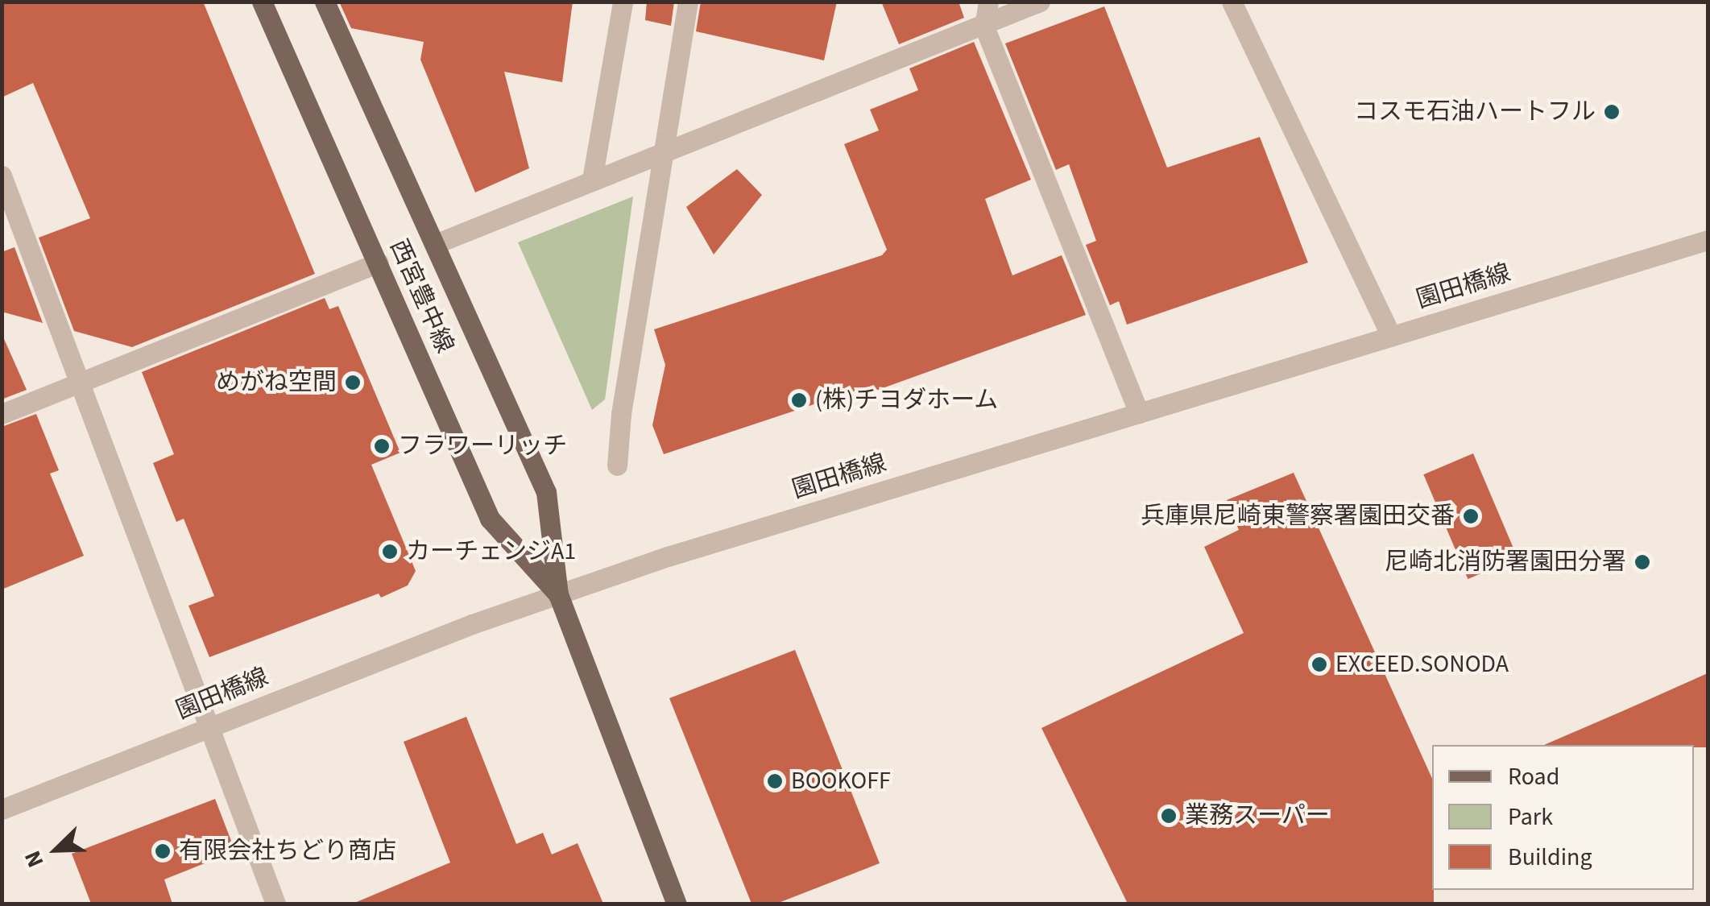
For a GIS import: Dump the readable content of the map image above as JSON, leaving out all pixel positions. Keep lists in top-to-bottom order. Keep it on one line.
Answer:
{"streets":{"main road":["西宮豊中線"],"street":["園田橋線"]},"crossings":[["園田橋線","西宮豊中線"]],"places":["コスモ石油ハートフル","めがね空間","(株)チヨダホーム","フラワーリッチ","兵庫県尼崎東警察署園田交番","カーチェンジA1","尼崎北消防署園田分署","EXCEED.SONODA","BOOKOFF","業務スーパー","有限会社ちどり商店"],"legend":["Road","Park","Building"],"north":"bottom left"}
